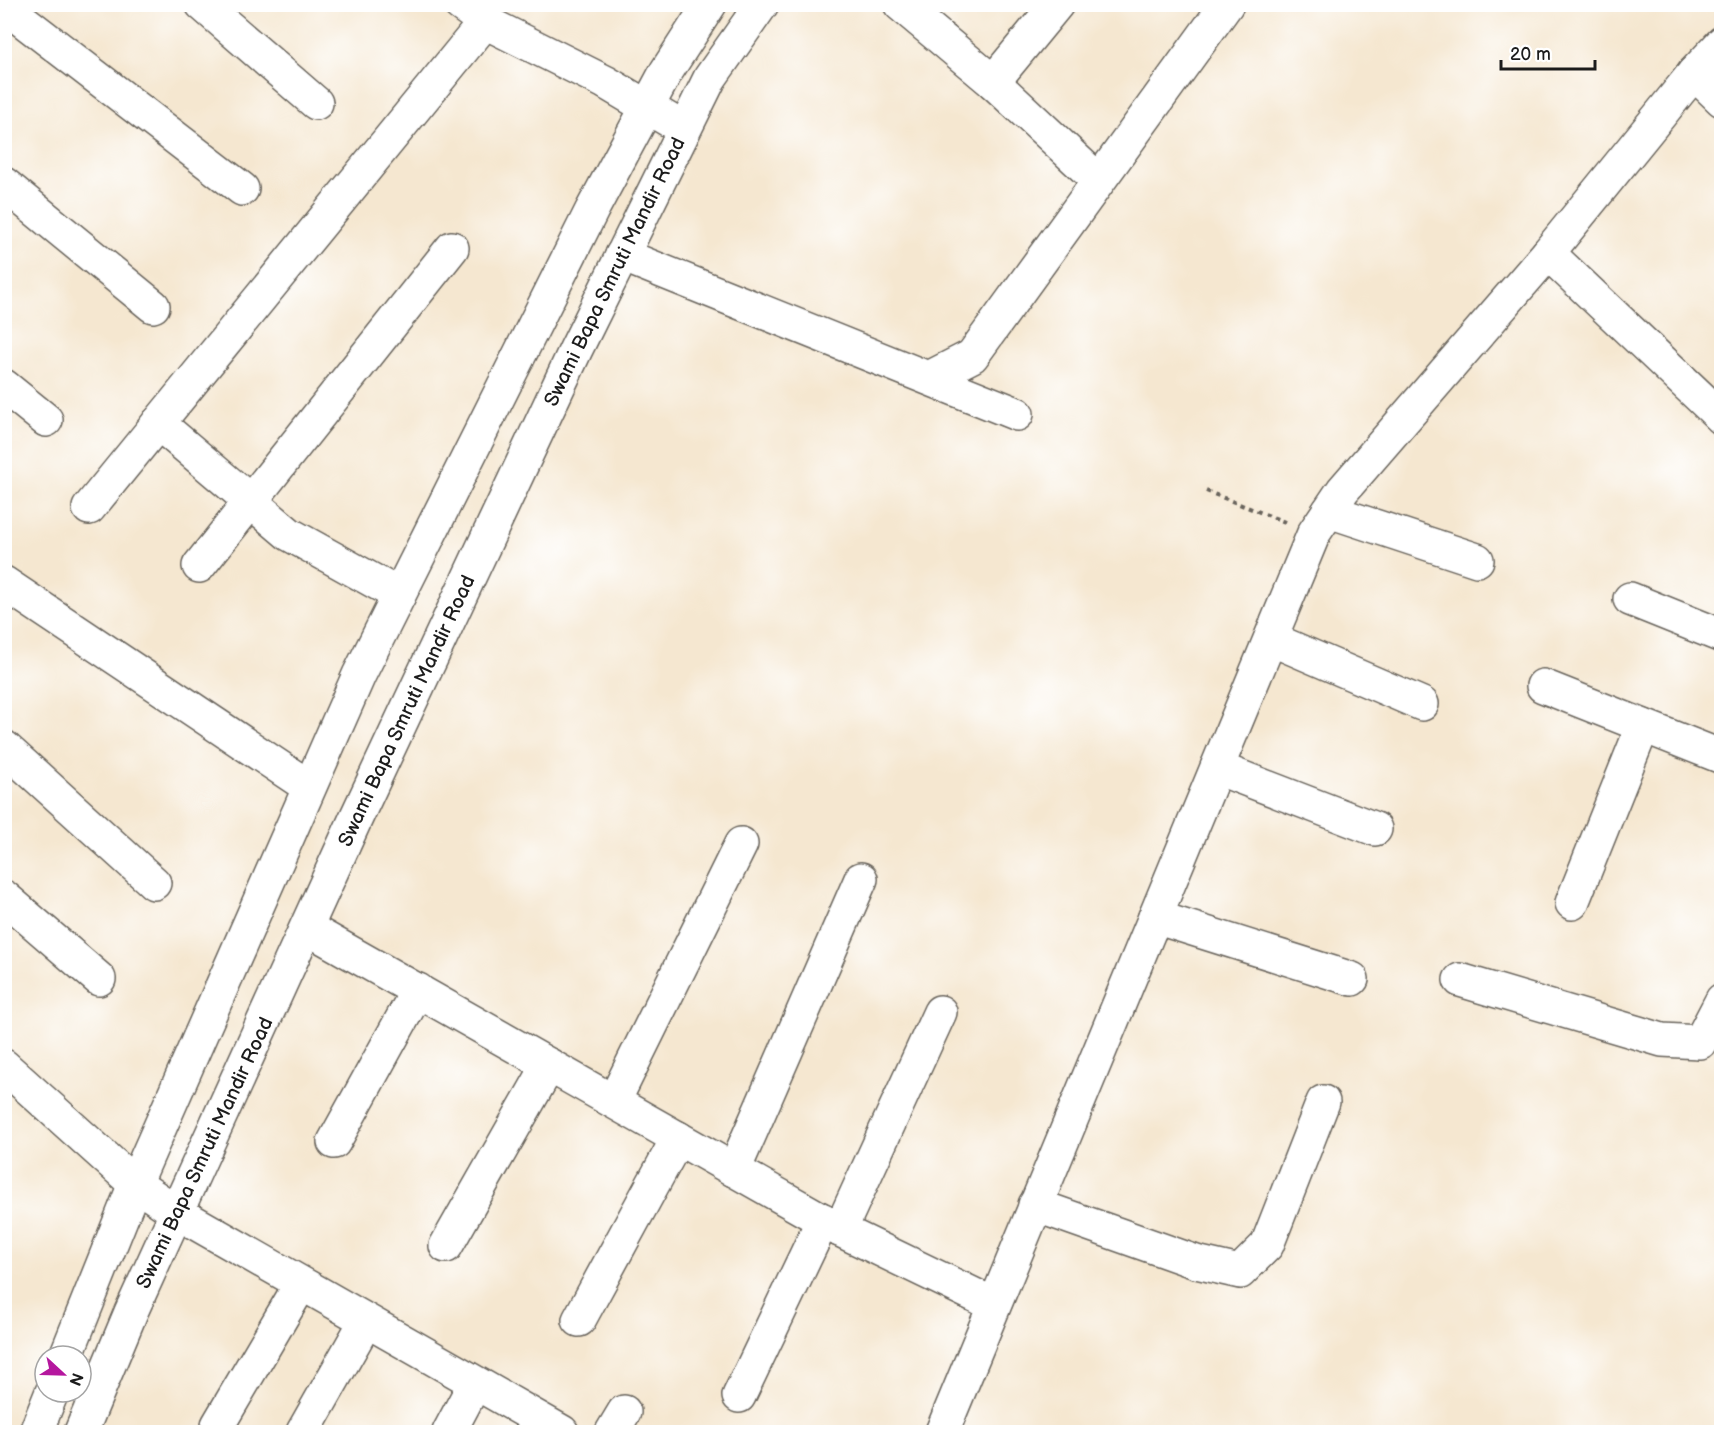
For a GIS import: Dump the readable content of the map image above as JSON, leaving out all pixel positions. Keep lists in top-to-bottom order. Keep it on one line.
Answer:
{"streets":{"street":["Swami Bapa Smruti Mandir Road"]},"scale_bar":"20 m","north":"right"}
